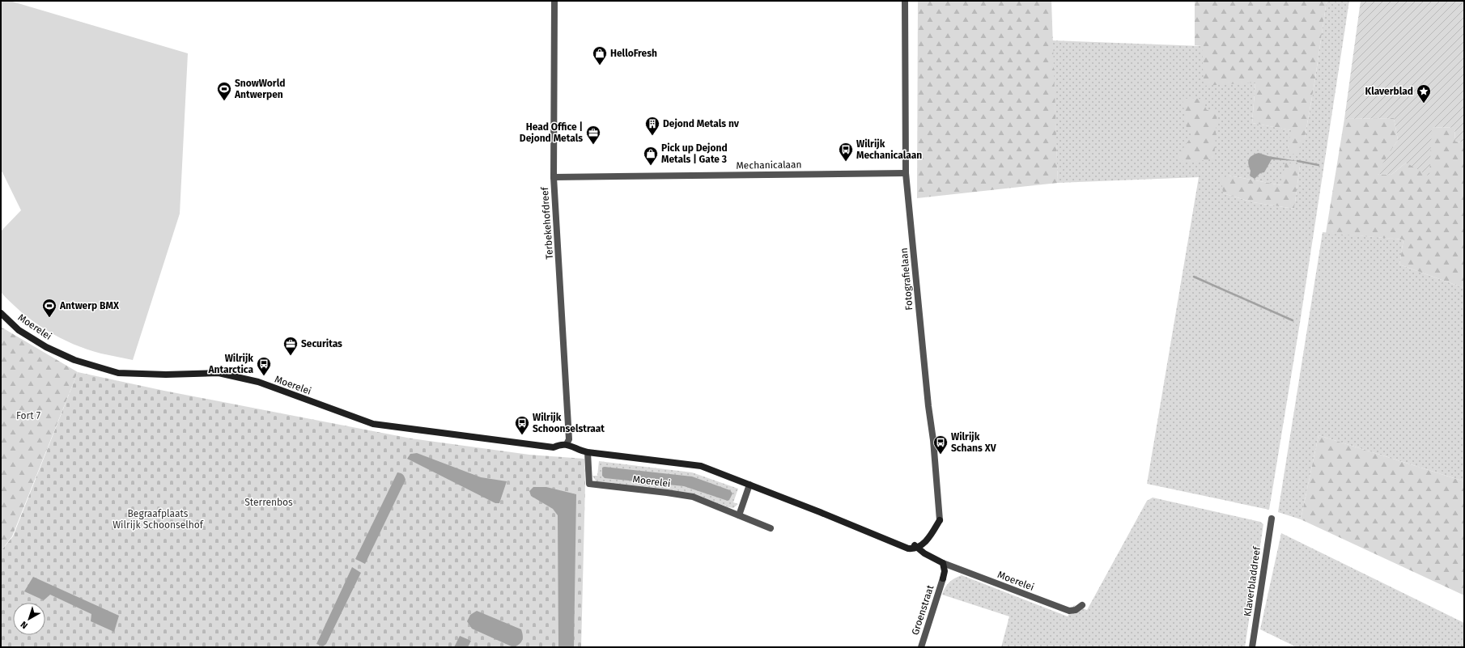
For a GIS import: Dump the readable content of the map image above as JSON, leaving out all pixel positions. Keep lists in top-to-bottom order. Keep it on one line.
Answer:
{"streets":{"street":["Mechanicalaan","Terbekehofdreef","Fotografielaan","Moerelei","Klaverbladdreef","Groenstraat"]},"crossings":[["Mechanicalaan","Terbekehofdreef"],["Mechanicalaan","Fotografielaan"],["Terbekehofdreef","Moerelei"],["Fotografielaan","Moerelei"],["Moerelei","Groenstraat"]],"parks":["Fort 7","Sterrenbos","Begraafplaats Wilrijk Schoonselhof"],"places":{"shop":["HelloFresh","Pick up Dejond Metals | Gate 3"],"sports":["SnowWorld Antwerpen","Antwerp BMX"],"place":["Klaverblad"],"building":["Dejond Metals nv"],"office":["Head Office | Dejond Metals","Securitas"],"bus stop":["Wilrijk Mechanicalaan","Wilrijk Antarctica","Wilrijk Schoonselstraat","Wilrijk Schans XV"]},"north":"bottom left"}
